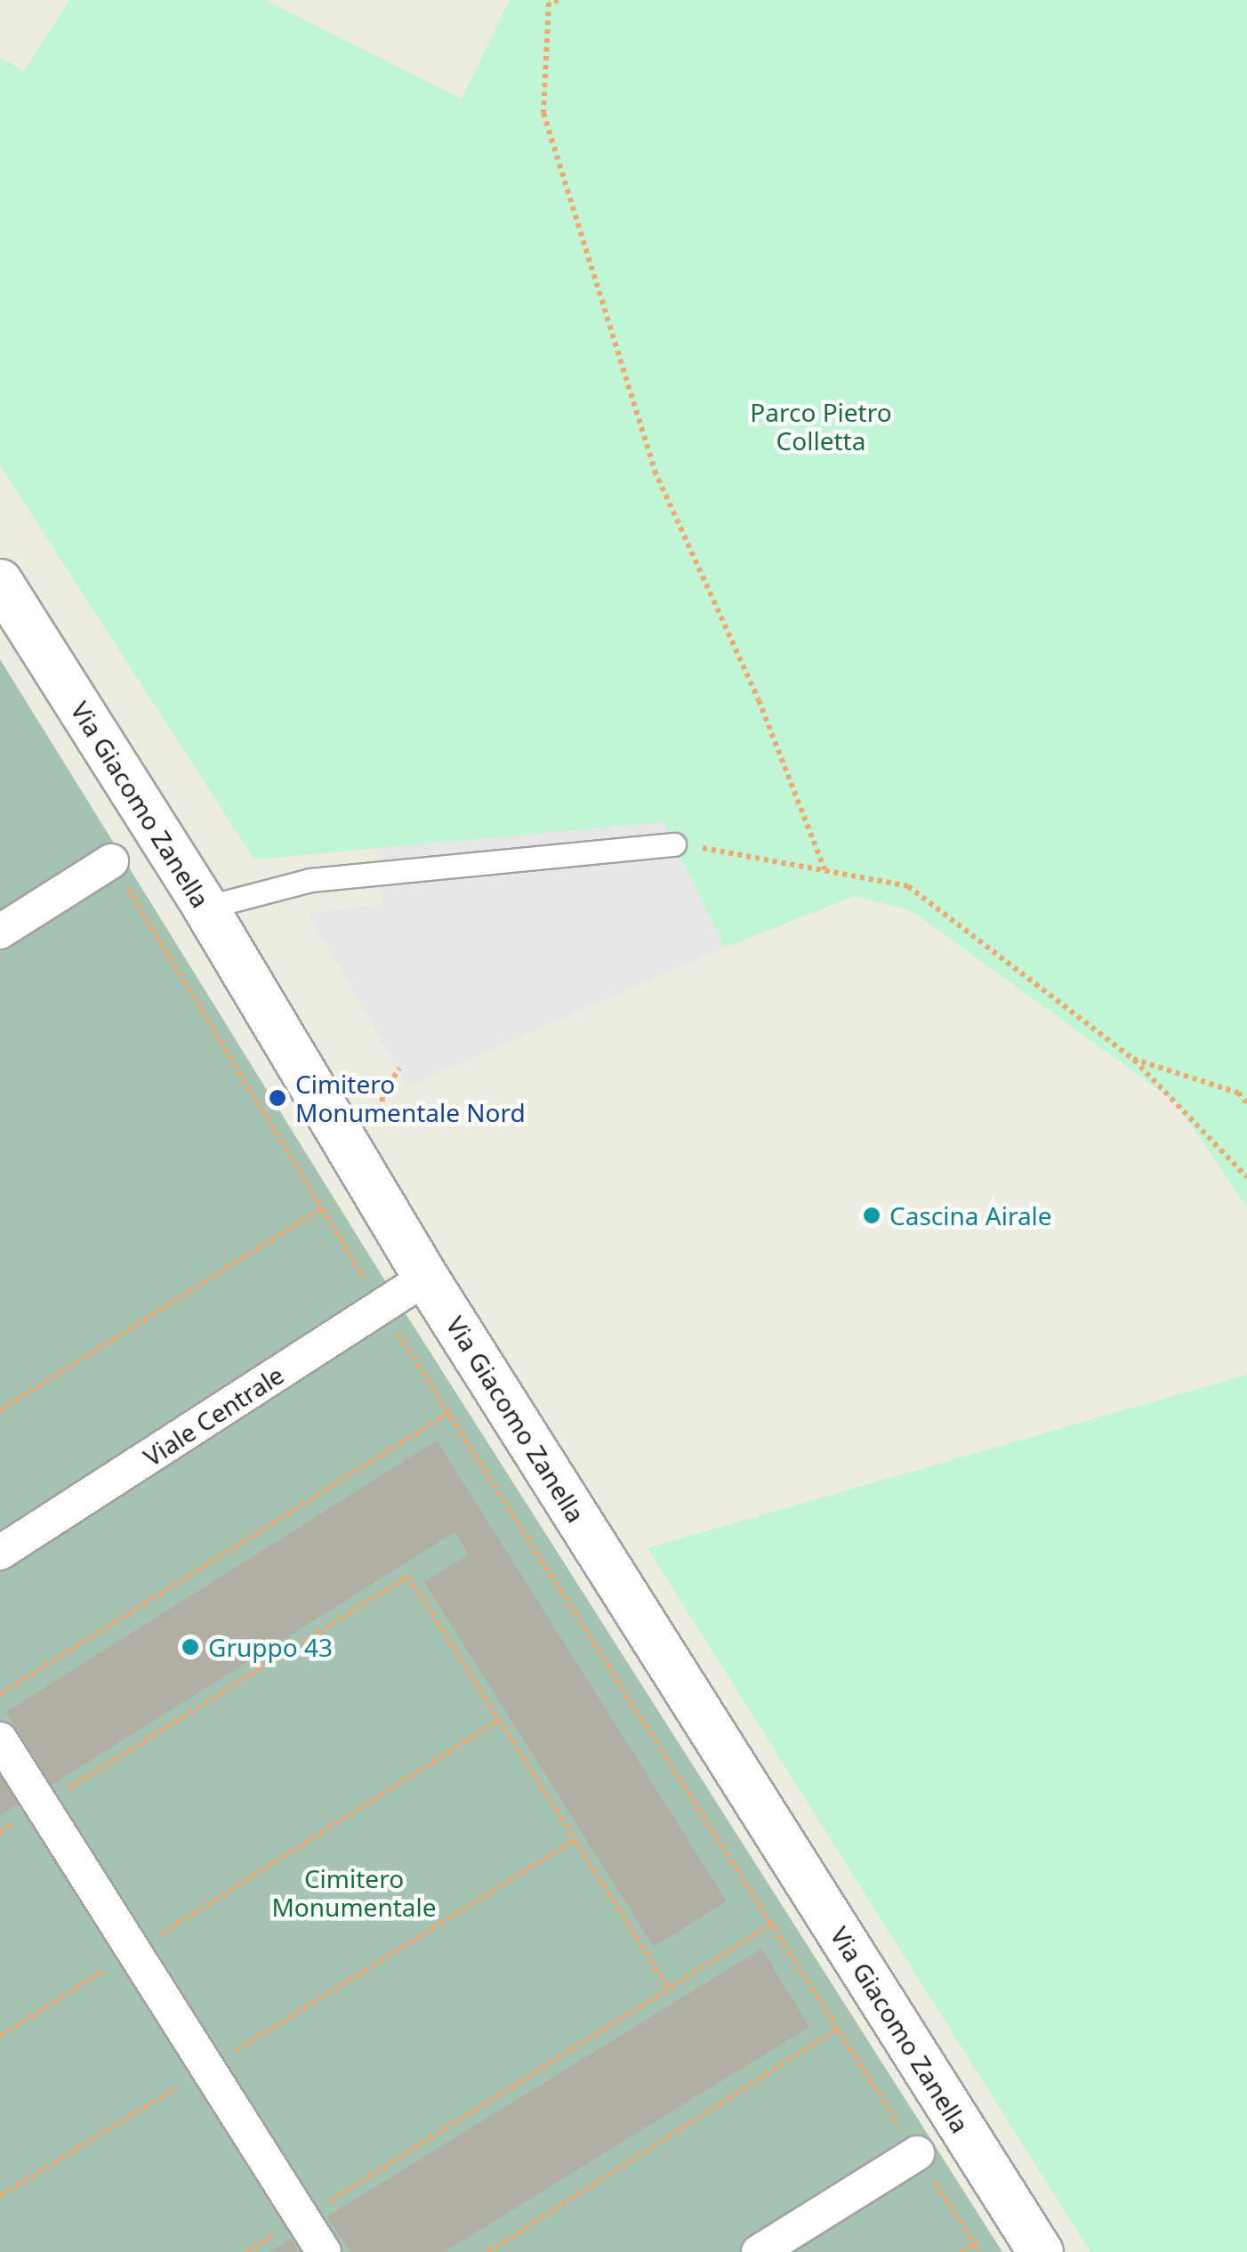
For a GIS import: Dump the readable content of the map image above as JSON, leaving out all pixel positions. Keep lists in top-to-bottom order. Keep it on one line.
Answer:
{"streets":{"street":["Via Giacomo Zanella","Viale Centrale"]},"crossings":[["Via Giacomo Zanella","Viale Centrale"]],"parks":["Parco Pietro Colletta","Cimitero Monumentale"],"places":["Cimitero Monumentale Nord","Cascina Airale","Gruppo 43"]}
